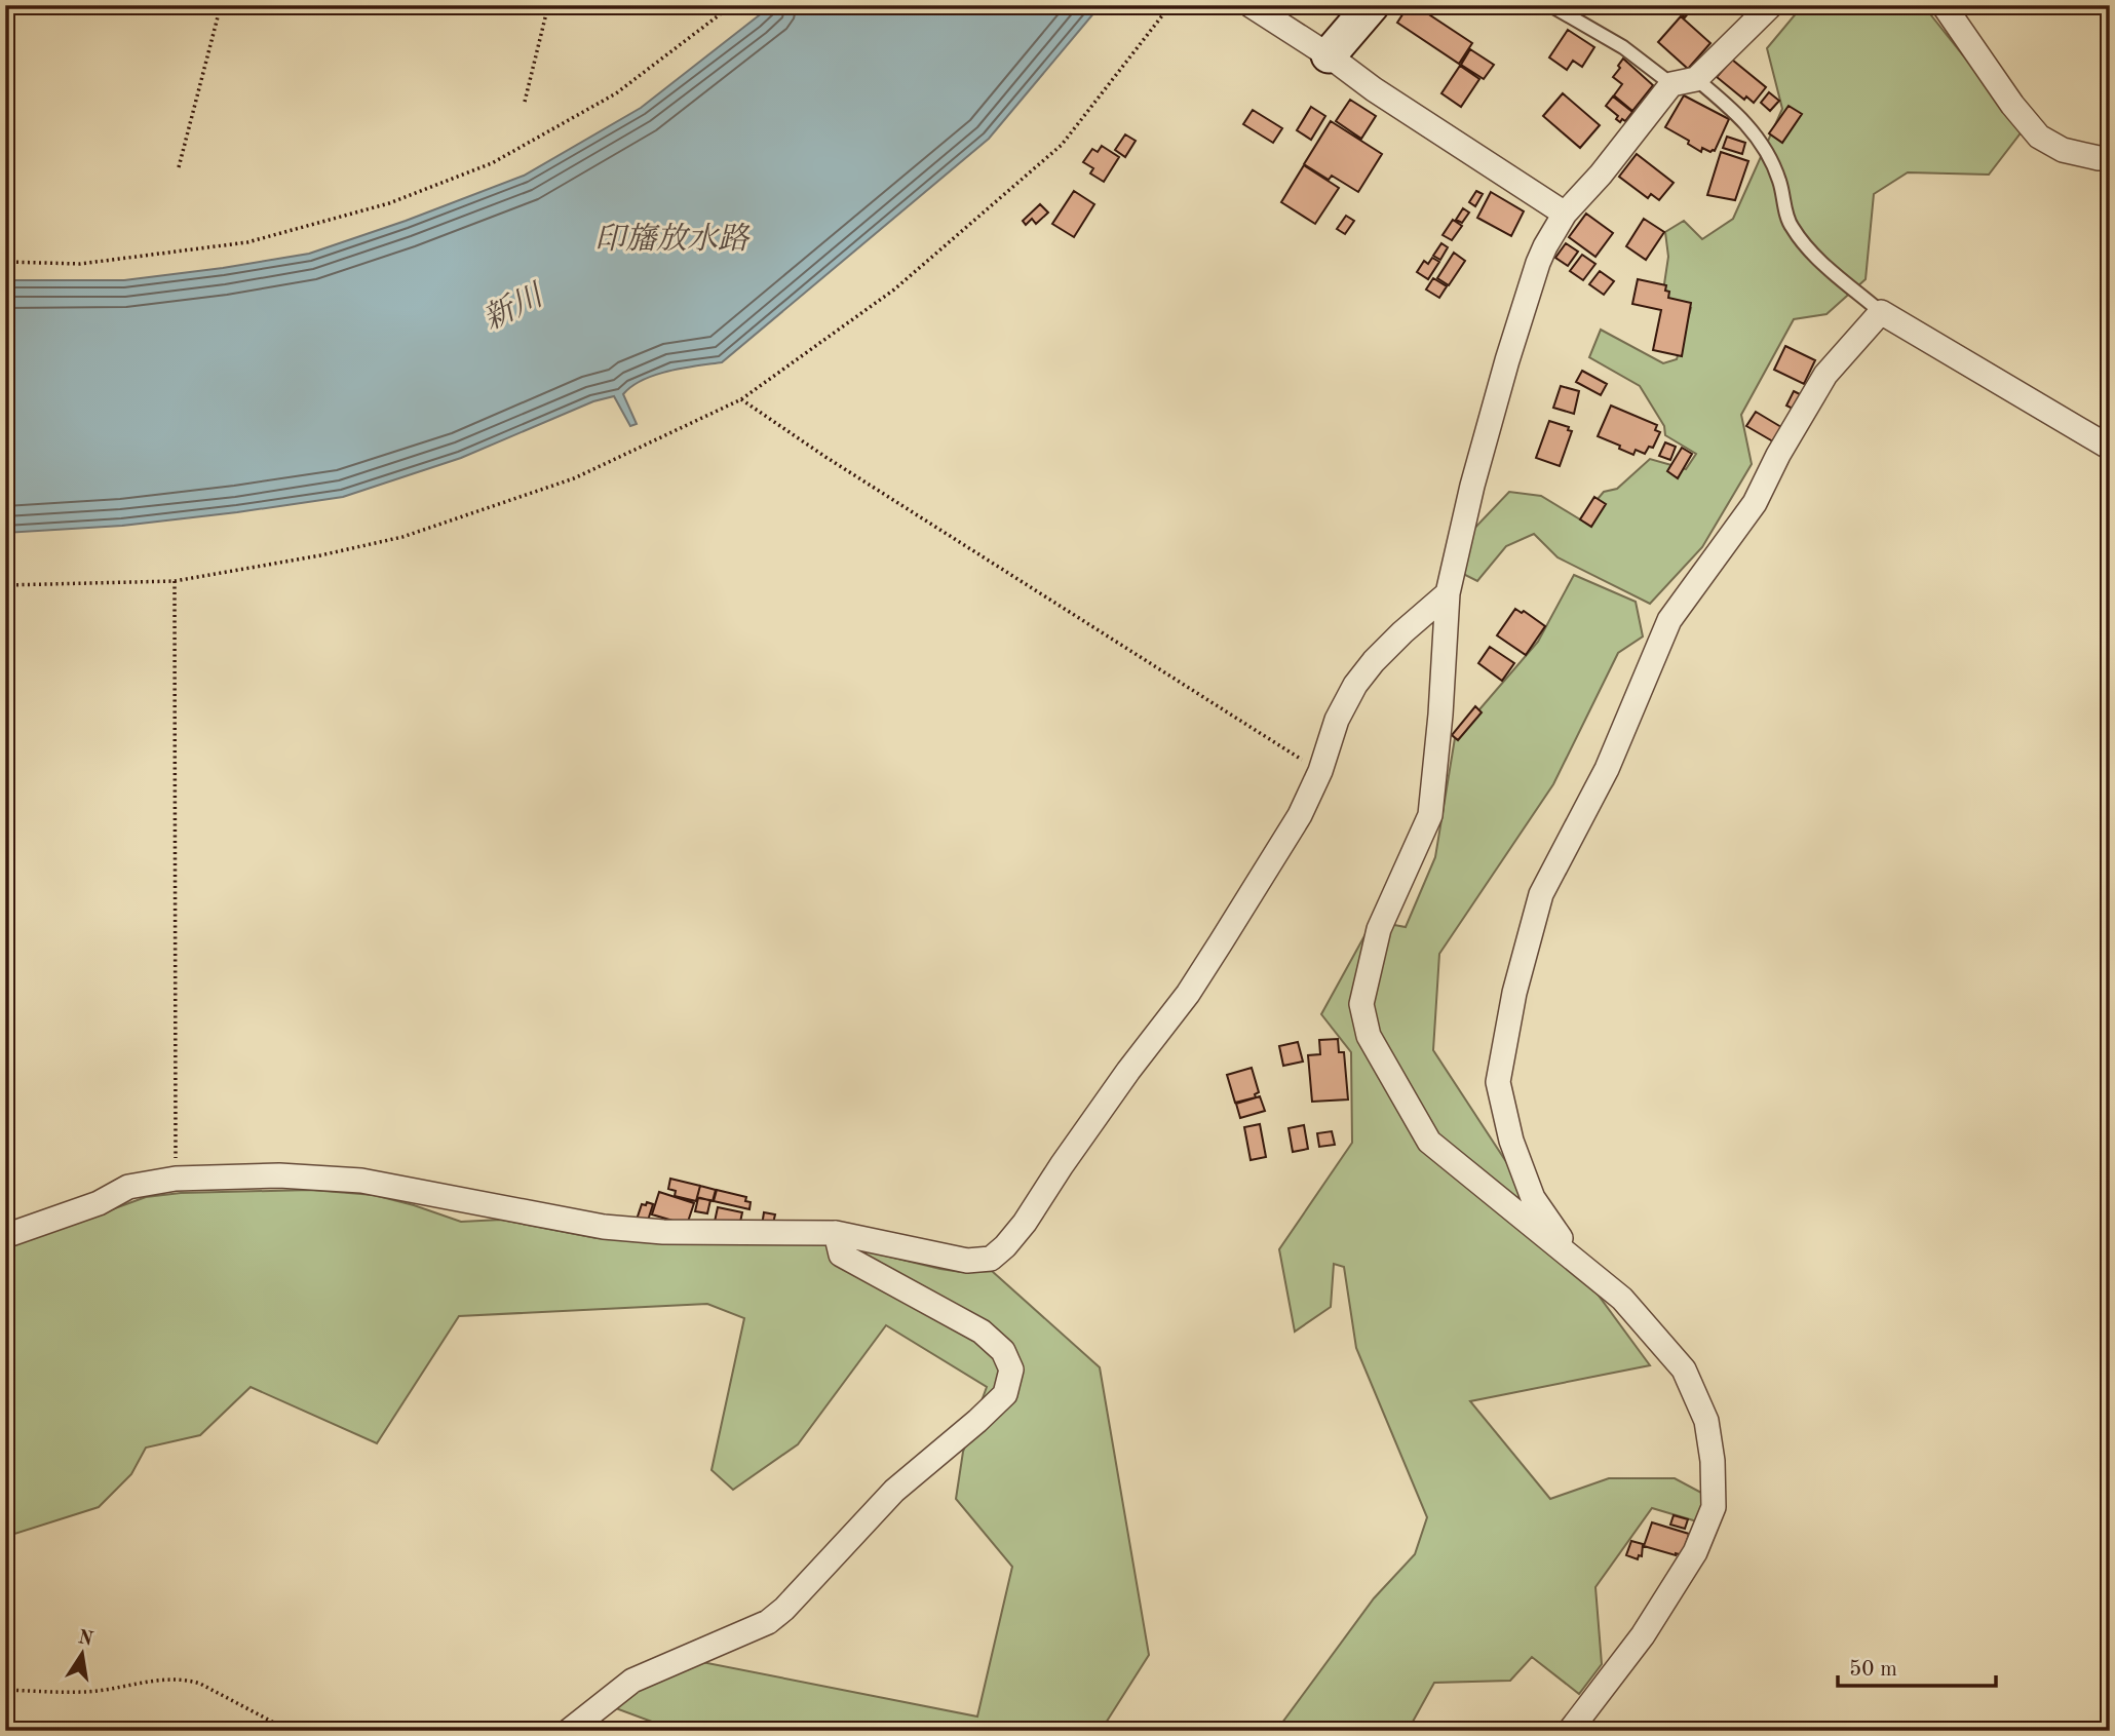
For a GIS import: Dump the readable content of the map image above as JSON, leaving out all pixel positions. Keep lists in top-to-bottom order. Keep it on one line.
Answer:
{"water":["印旛放水路","新川"],"scale_bar":"50 m","north":"top"}
